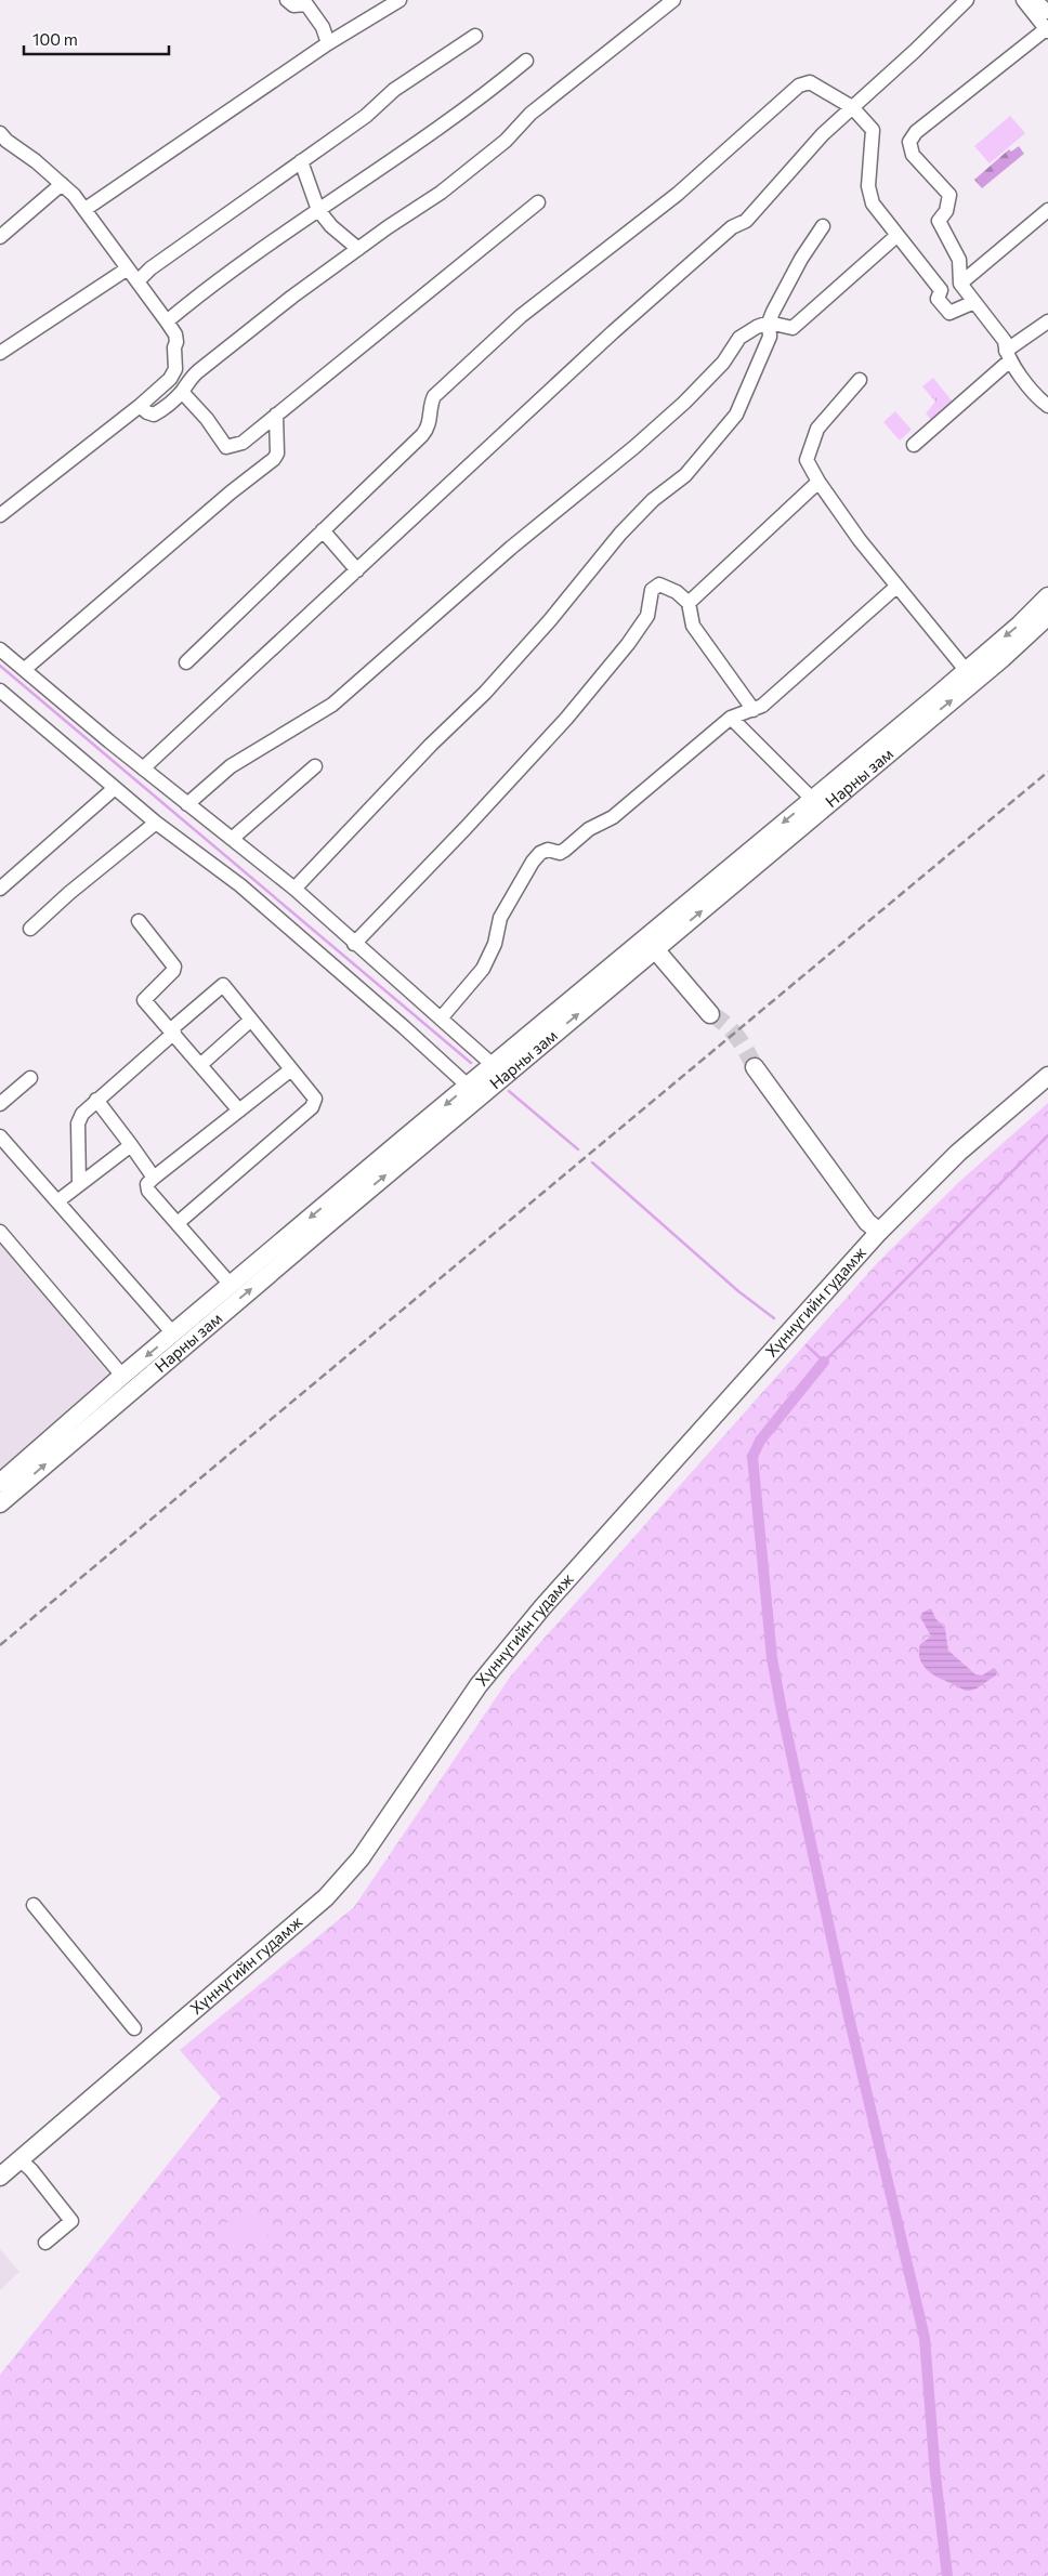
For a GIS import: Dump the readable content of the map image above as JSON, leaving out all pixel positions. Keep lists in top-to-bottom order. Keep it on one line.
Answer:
{"streets":{"main road":["Нарны зам","Хүннүгийн гудамж"]},"scale_bar":"100 m"}
